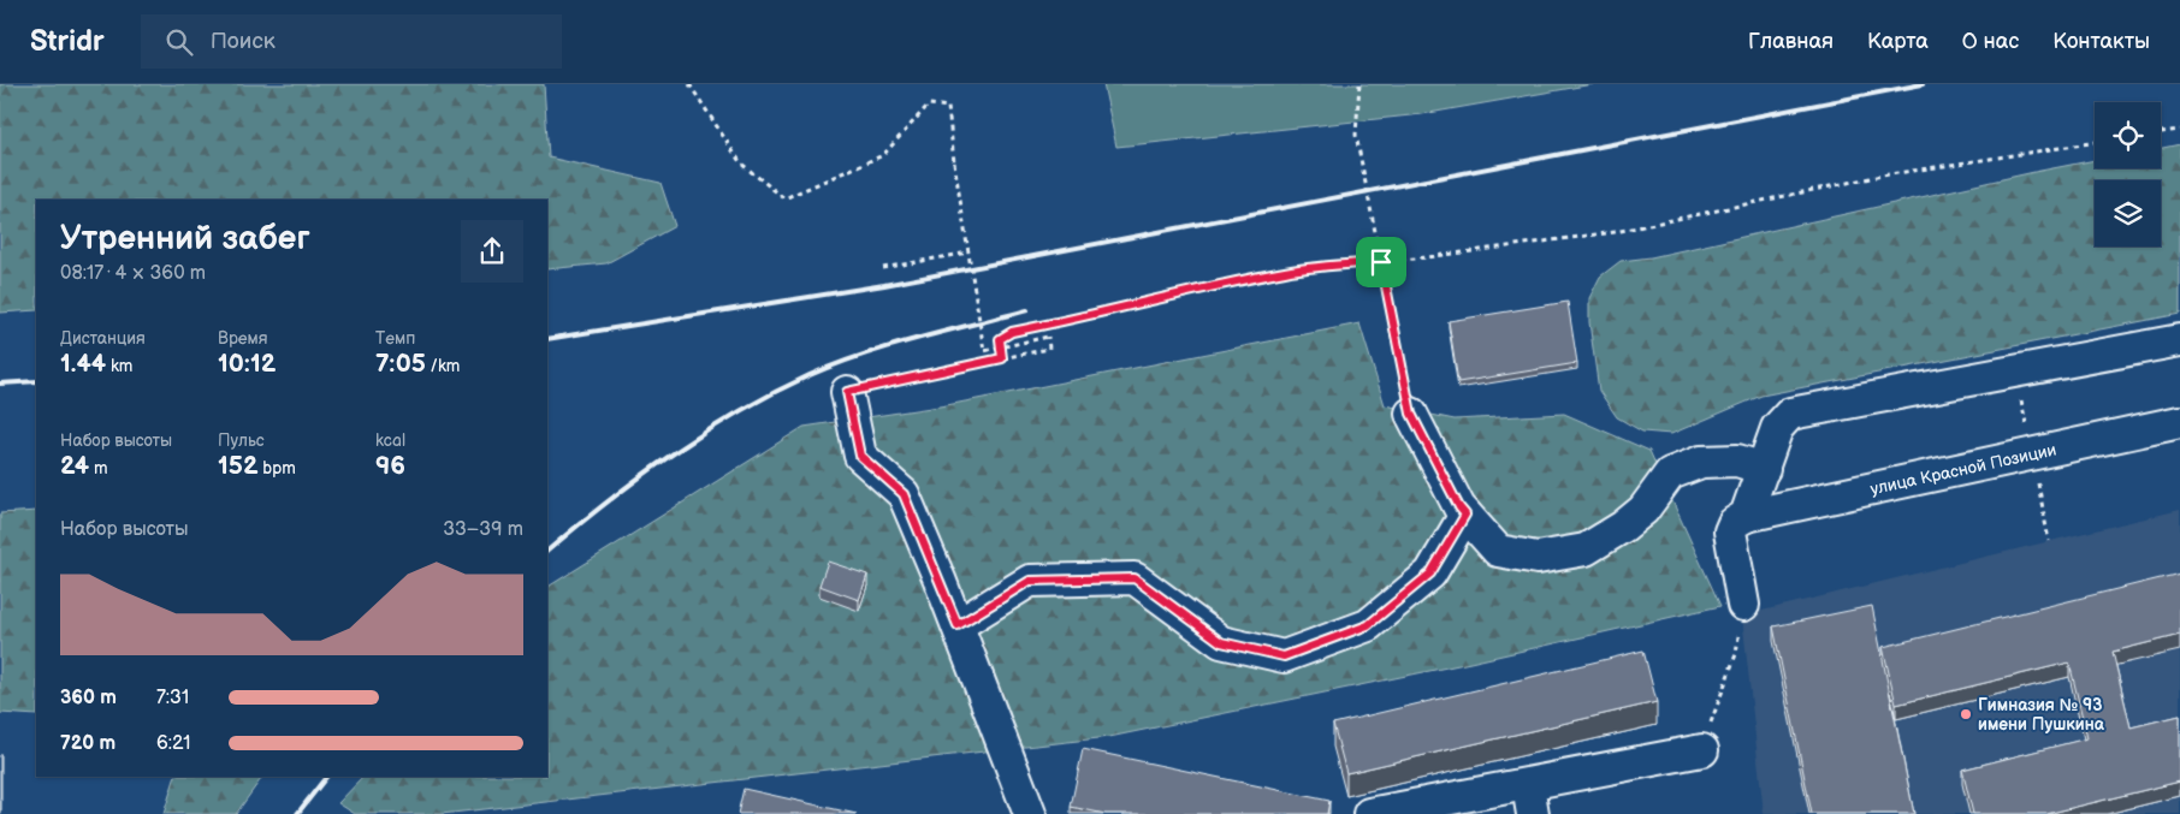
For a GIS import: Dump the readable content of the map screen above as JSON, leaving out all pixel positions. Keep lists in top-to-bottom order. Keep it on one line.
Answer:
{"streets":{"street":["улица Красной Позиции"]},"places":["Гимназия № 93 имени Пушкина"],"page":{"header":"Stridr","search":"Поиск","nav":["Главная","Карта","О нас","Контакты"],"heading":["Утренний забег","08:17 · 4 × 360 m"],"stats":[["Дистанция","1.44 km"],["Время","10:12"],["Темп","7:05 /km"],["Набор высоты","24 m"],["Пульс","152 bpm"],["kcal","96"]],"chart":["Набор высоты","33–39 m"],"list":[{"name":"360 m","note":"7:31"},{"name":"720 m","note":"6:21"}]}}
